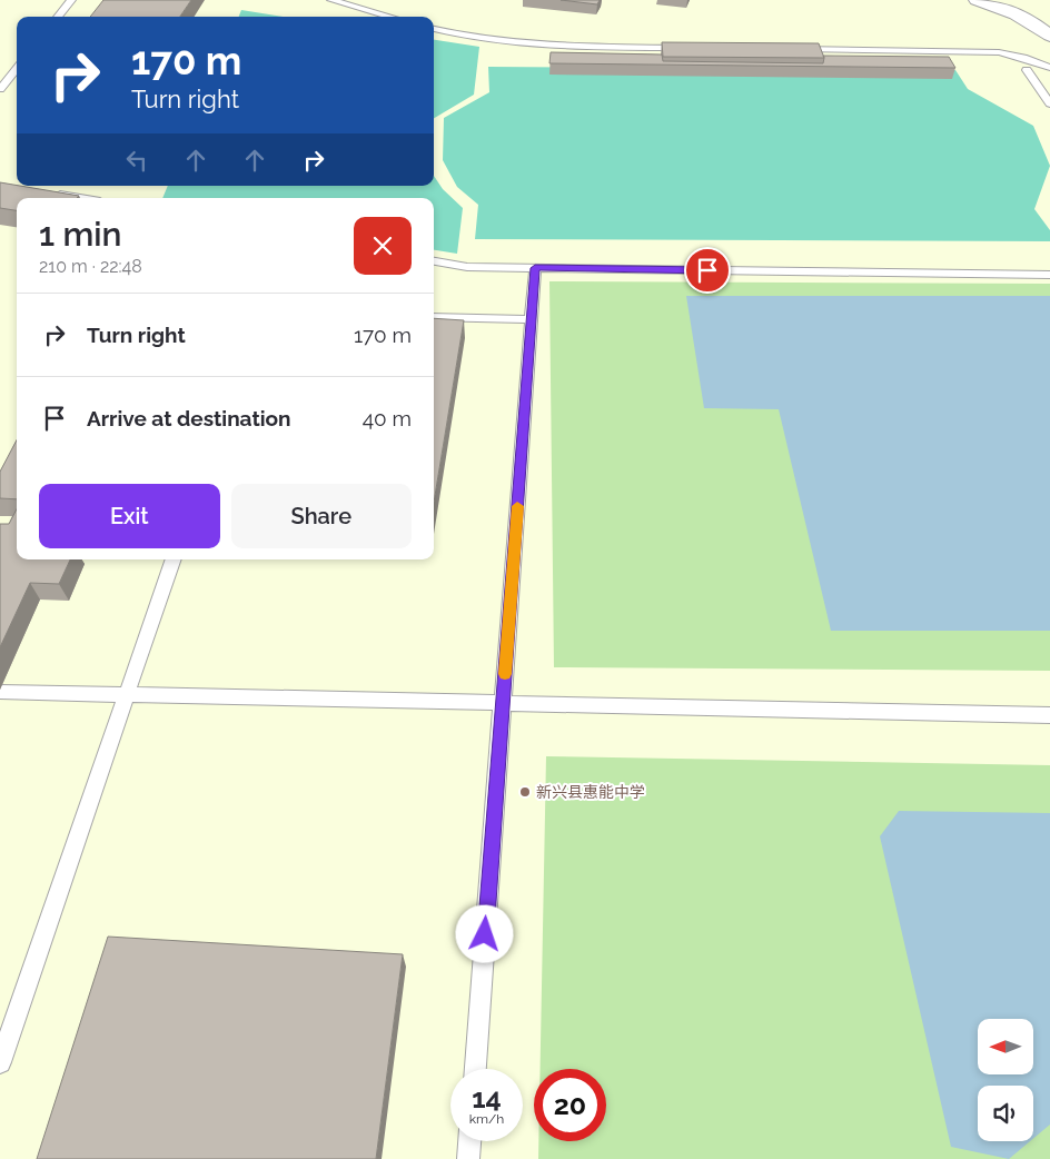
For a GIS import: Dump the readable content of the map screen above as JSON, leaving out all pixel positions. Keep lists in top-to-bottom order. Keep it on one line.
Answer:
{"places":["新兴县惠能中学"],"north":"left","page":{"turn":["170 m","Turn right"],"heading":["1 min","210 m · 22:48"],"list":[{"name":"Turn right","value":"170 m"},{"name":"Arrive at destination","value":"40 m"}],"buttons":["Exit","Share"],"speed":"14 km/h","limit":"20"}}
